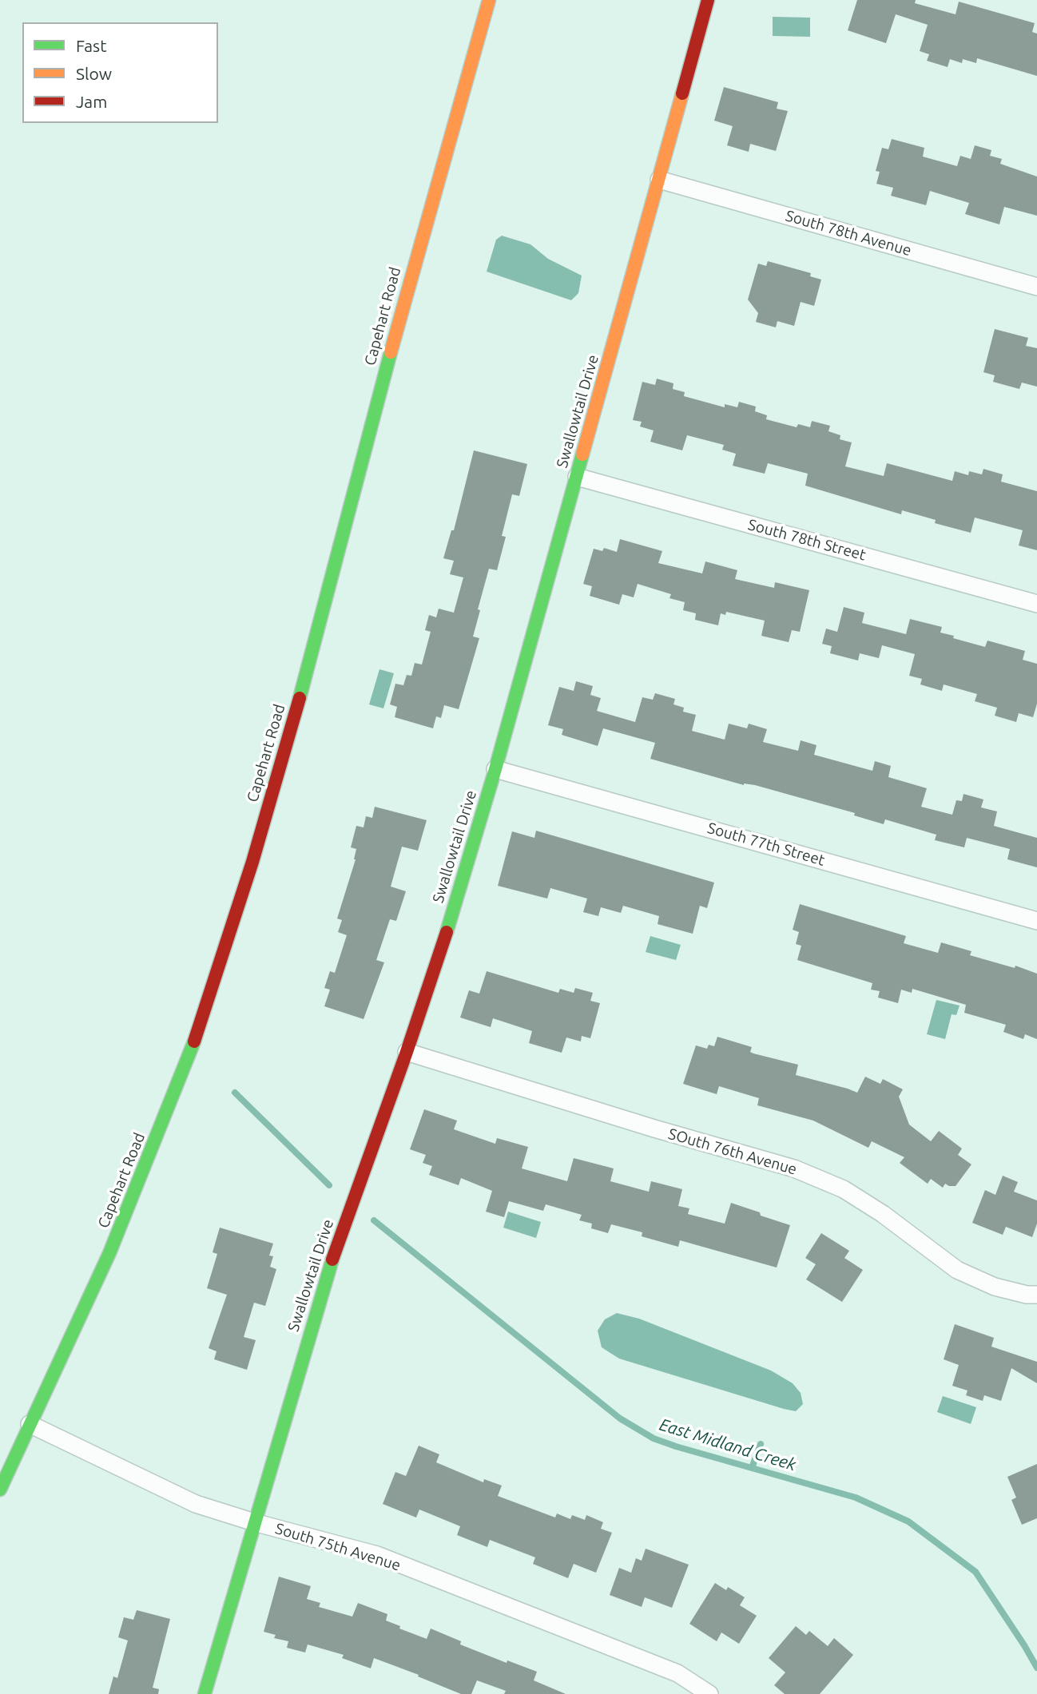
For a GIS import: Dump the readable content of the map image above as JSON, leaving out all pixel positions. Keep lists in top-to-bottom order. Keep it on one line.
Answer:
{"streets":{"street":["South 78th Avenue","Capehart Road","Swallowtail Drive","South 78th Street","South 77th Street","SOuth 76th Avenue","South 75th Avenue"]},"crossings":[["South 78th Avenue","Swallowtail Drive"],["Capehart Road","South 75th Avenue"],["Swallowtail Drive","South 78th Street"],["Swallowtail Drive","South 77th Street"],["Swallowtail Drive","SOuth 76th Avenue"],["Swallowtail Drive","South 75th Avenue"]],"water":["East Midland Creek"],"legend":["Fast","Slow","Jam"]}
